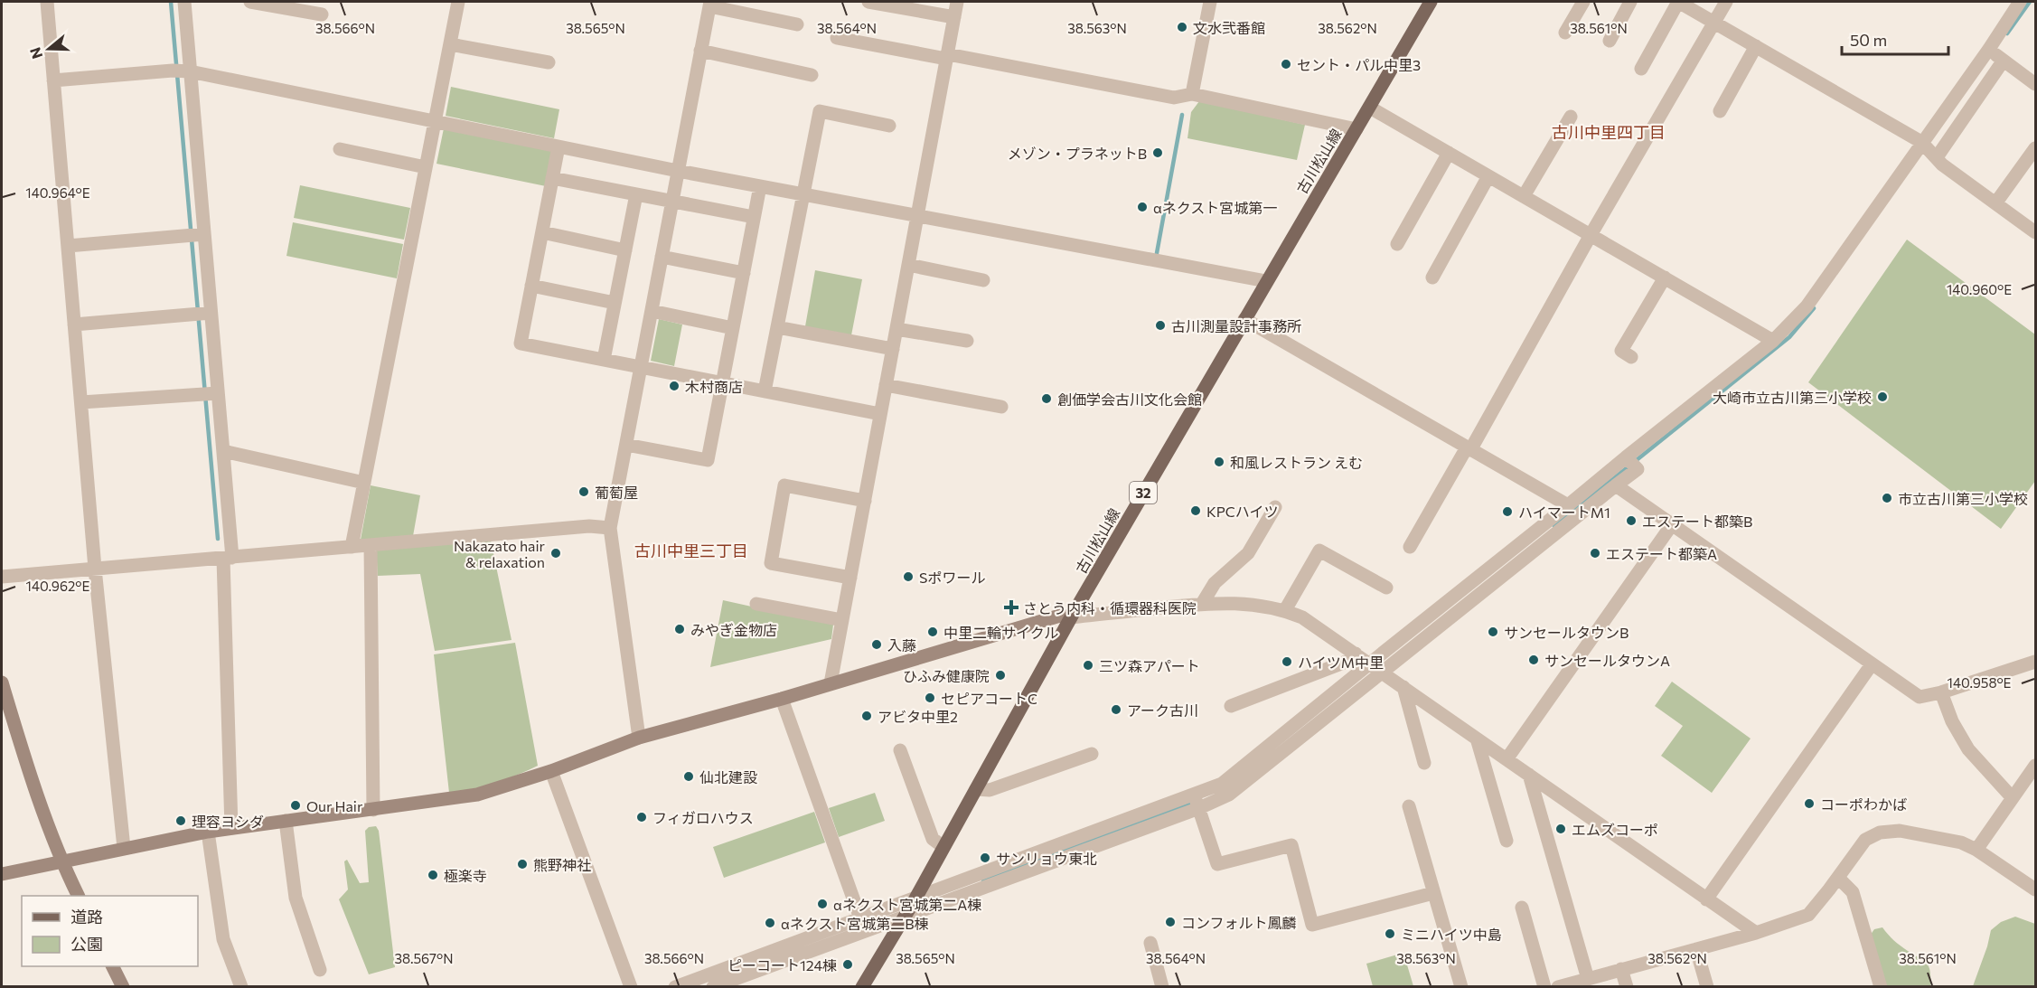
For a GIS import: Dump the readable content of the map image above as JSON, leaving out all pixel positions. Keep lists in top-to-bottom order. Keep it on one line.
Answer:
{"streets":{"main road":["古川松山線","32"]},"districts":["古川中里四丁目","古川中里三丁目"],"places":{"other":["文水弐番館","セント・パル中里3","メゾン・プラネットB","αネクスト宮城第一","古川測量設計事務所","木村商店","大崎市立古川第三小学校","創価学会古川文化会館","和風レストラン えむ","葡萄屋","市立古川第三小学校","KPCハイツ","ハイマートM1","エステート都築B","Nakazato hair & relaxation","エステート都築A","Sポワール","みやぎ金物店","中里二輪サイクル","サンセールタウンB","入藤","サンセールタウンA","ハイツM中里","三ツ森アパート","ひふみ健康院","セピアコートC","アーク古川","アビタ中里2","仙北建設","コーポわかば","Our Hair","フィガロハウス","理容ヨシダ","エムズコーポ","サンリョウ東北","熊野神社","極楽寺","αネクスト宮城第二A棟","コンフォルト鳳麟","αネクスト宮城第二B棟","ミニハイツ中島","ピーコート124棟"],"health":["さとう内科・循環器科医院"]},"legend":["道路","公園"],"scale_bar":"50 m","north":"left","coordinates":["38.566°N","38.565°N","38.564°N","38.563°N","38.562°N","38.561°N","140.964°E","140.960°E","140.962°E","140.958°E","38.567°N"]}
